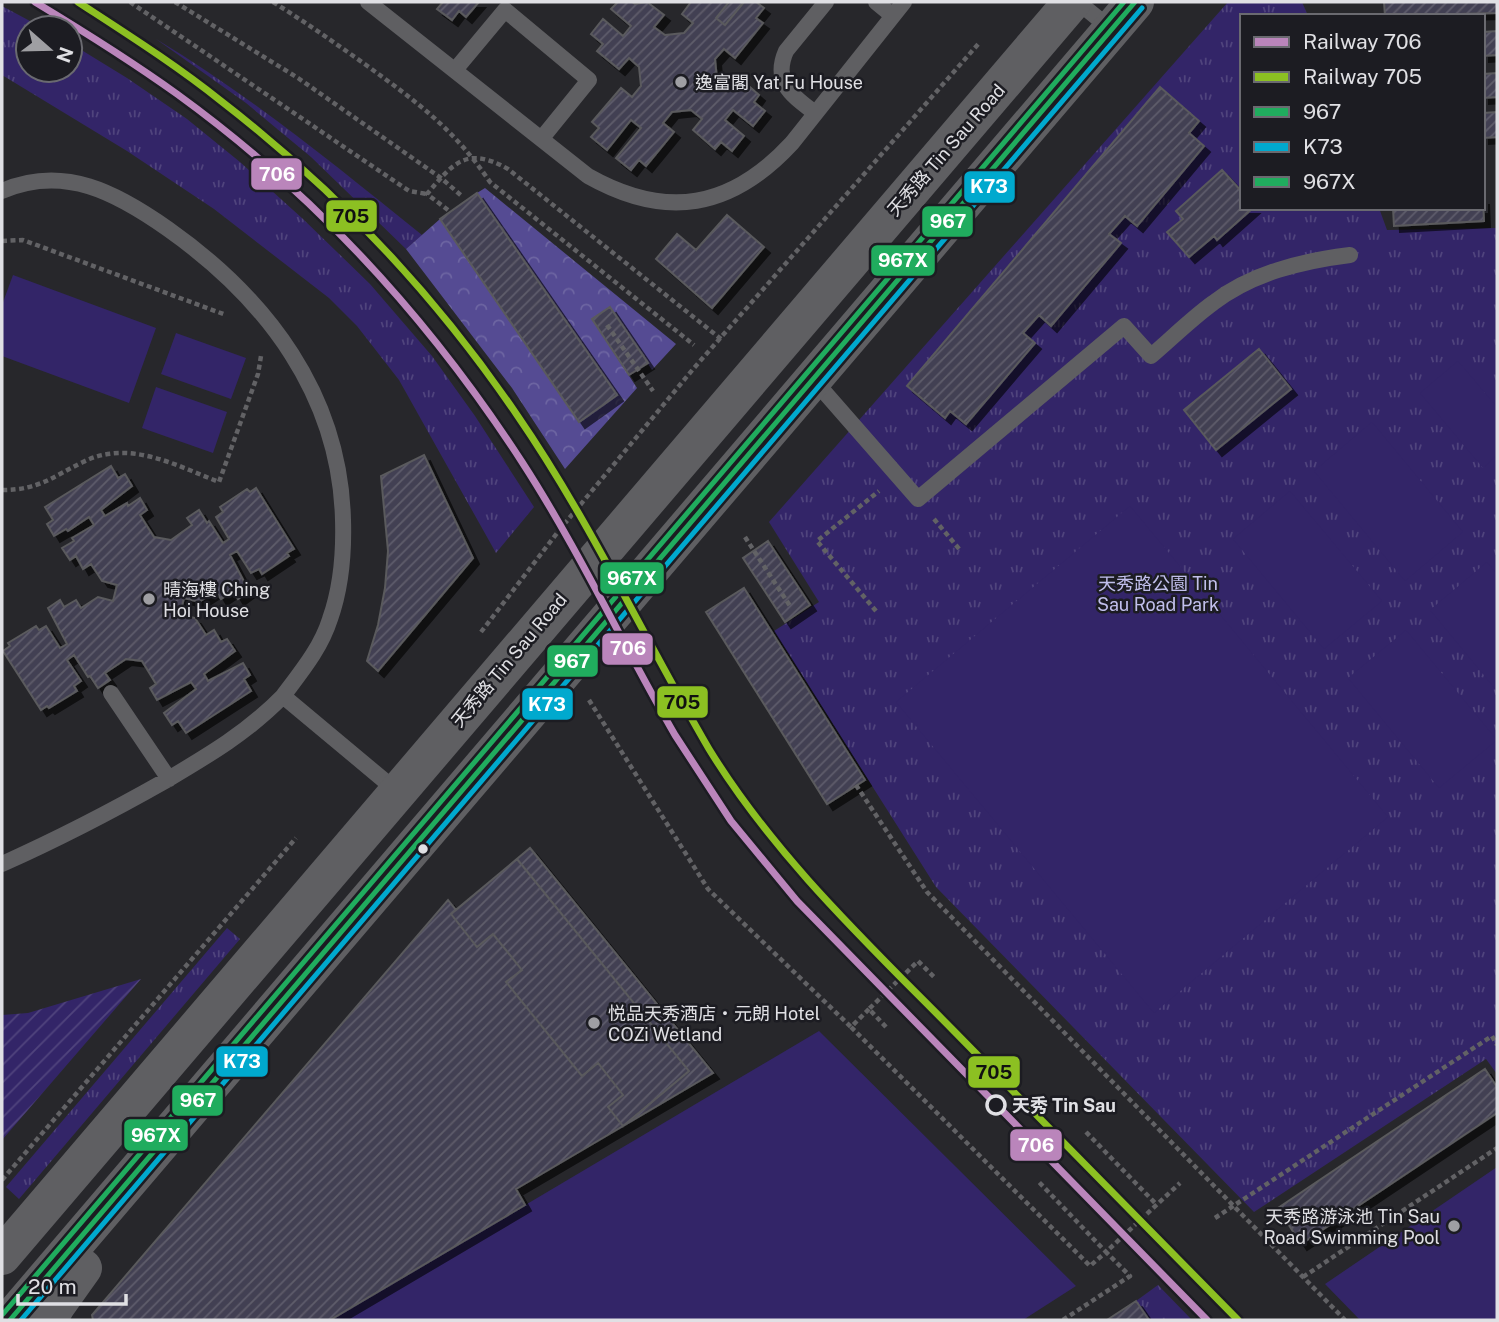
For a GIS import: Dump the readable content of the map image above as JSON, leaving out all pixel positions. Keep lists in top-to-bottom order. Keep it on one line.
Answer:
{"streets":{"street":["天秀路 Tin Sau Road"]},"parks":["天秀路公園 Tin Sau Road Park"],"places":["逸富閣 Yat Fu House","晴海樓 Ching Hoi House","悦品天秀酒店‧元朗 Hotel COZi Wetland","天秀 Tin Sau","天秀路游泳池 Tin Sau Road Swimming Pool"],"lines":["rail line 706","rail line 705","transit line 967","transit line 967X","transit line K73"],"legend":["Railway 706","Railway 705","967","K73","967X"],"scale_bar":"20 m","north":"right"}
